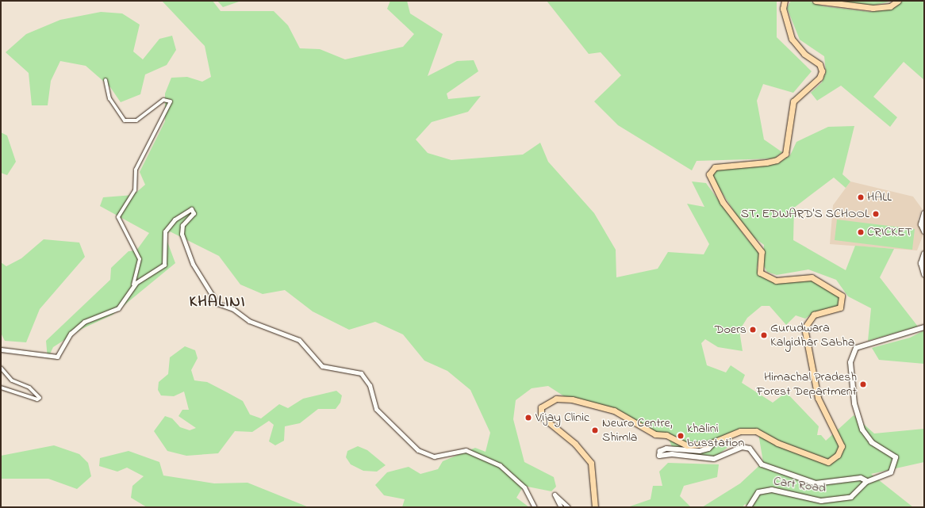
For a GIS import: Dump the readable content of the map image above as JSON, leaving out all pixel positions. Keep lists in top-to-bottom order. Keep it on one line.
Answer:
{"streets":{"main road":["Cart Road"]},"districts":["KHALINI"],"places":["HALL","ST. EDWARD'S SCHOOL","CRICKET","Doers","Gurudwara Kalgidhar Sabha","Himachal Pradesh Forest Department","Vijay Clinic","Neuro Centre, Shimla","khalini busstation"]}
